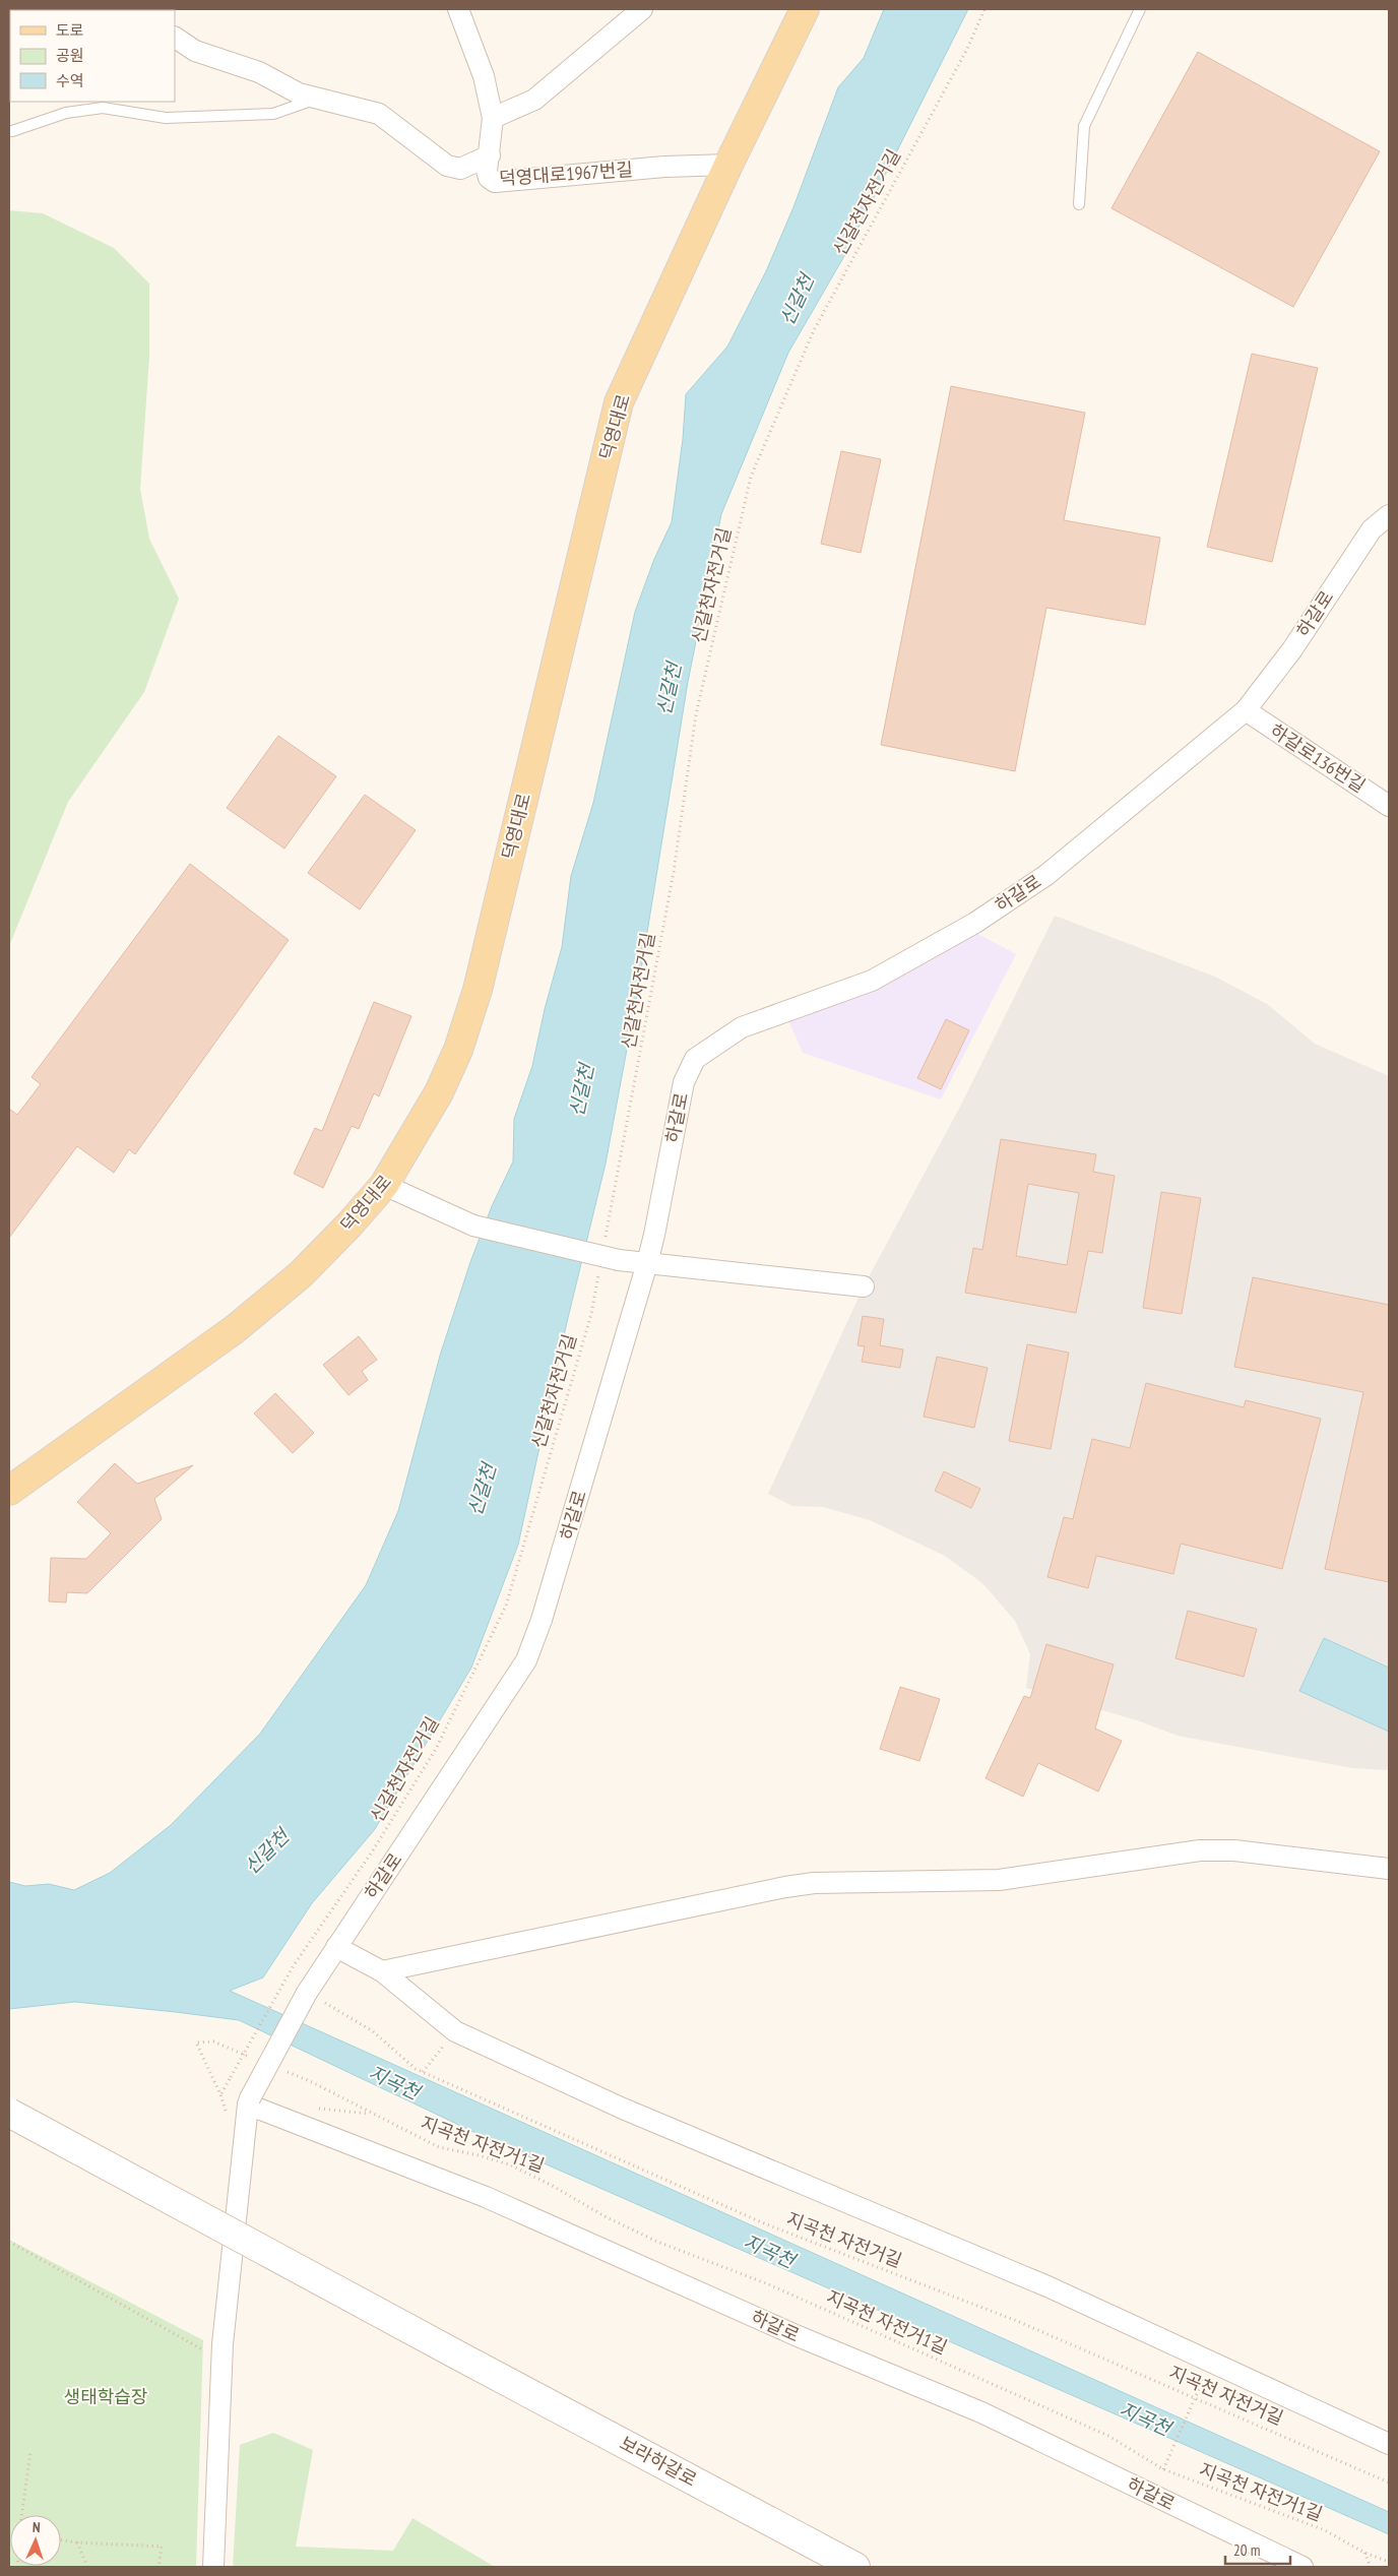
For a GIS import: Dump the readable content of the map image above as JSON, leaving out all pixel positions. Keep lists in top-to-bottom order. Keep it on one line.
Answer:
{"streets":{"main road":["덕영대로","보라하갈로"],"street":["덕영대로1967번길","하갈로","하갈로136번길"],"path":["신갈천자전거길","지곡천 자전거1길","지곡천 자전거길"]},"crossings":[["덕영대로1967번길","덕영대로"],["하갈로","하갈로136번길"],["하갈로","지곡천 자전거1길"],["하갈로","지곡천 자전거길"]],"water":["신갈천","지곡천"],"parks":["생태학습장"],"legend":["도로","공원","수역"],"scale_bar":"20 m","north":"top"}
